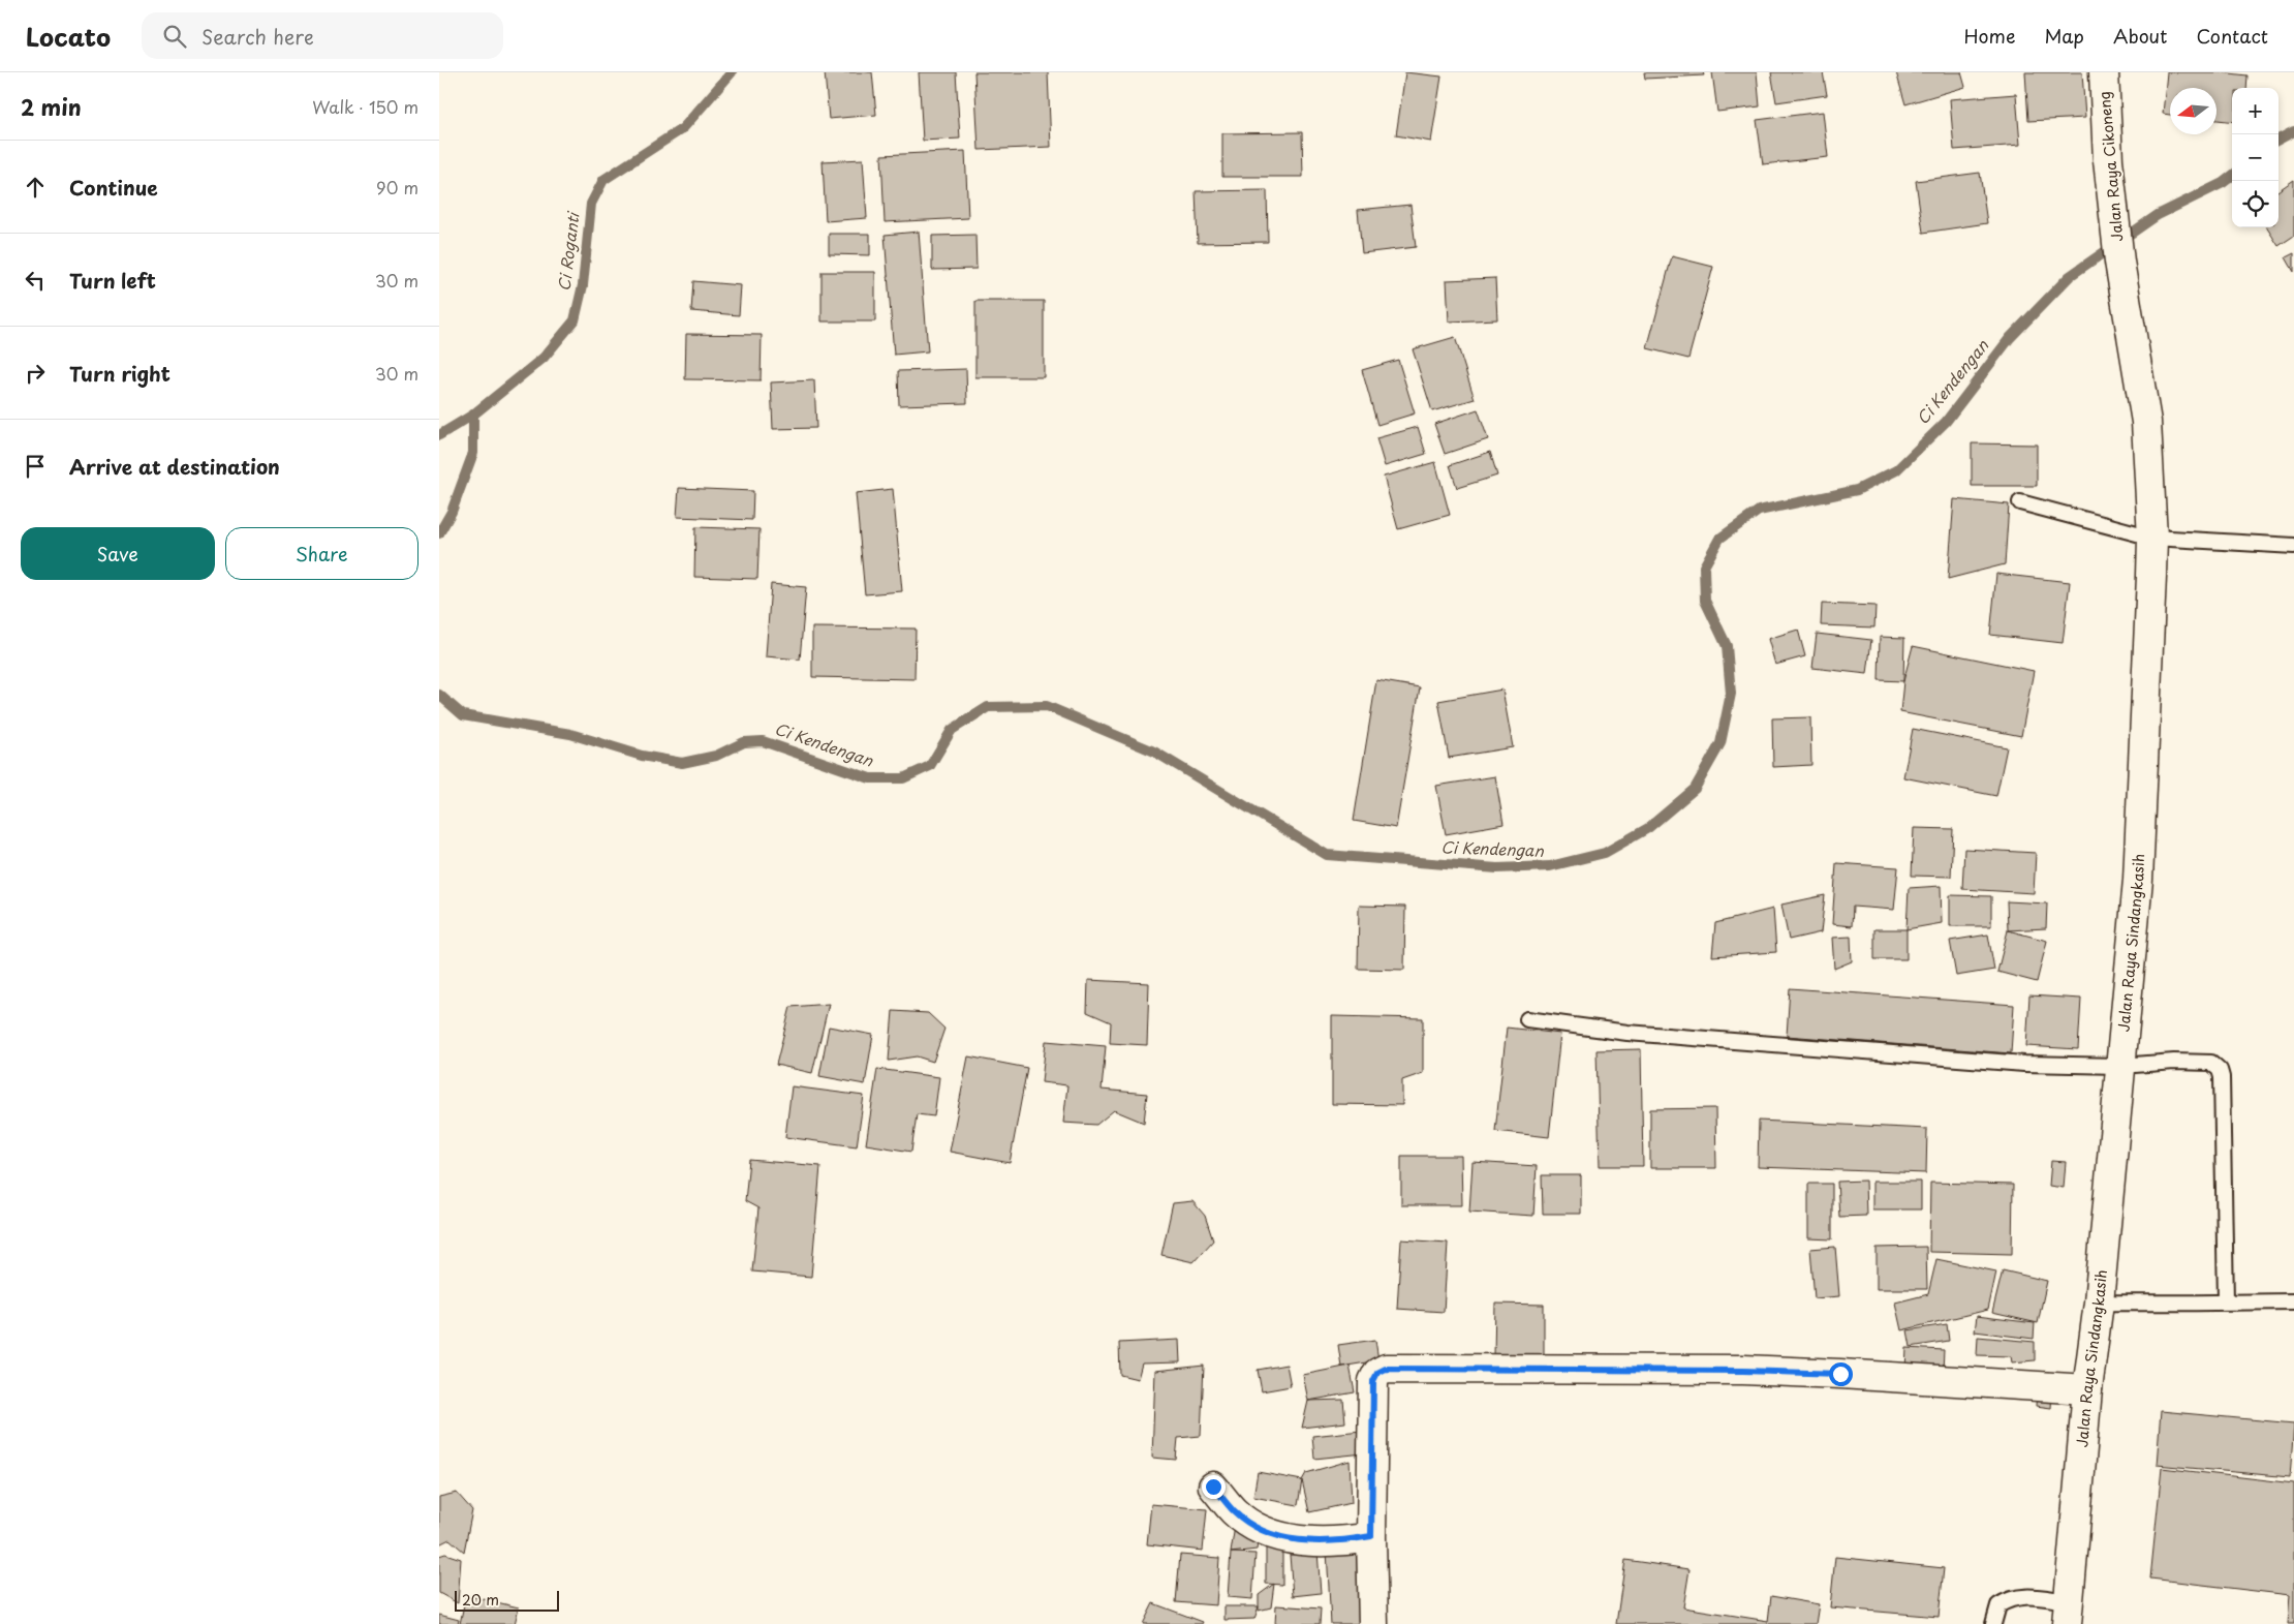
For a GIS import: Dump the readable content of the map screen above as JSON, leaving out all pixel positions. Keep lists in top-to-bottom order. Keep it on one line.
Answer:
{"streets":{"main road":["Jalan Raya Cikoneng","Jalan Raya Sindangkasih"]},"crossings":[["Jalan Raya Cikoneng","Jalan Raya Sindangkasih"]],"water":["Ci Roganti","Ci Kendengan"],"scale_bar":"20 m","north":"left","page":{"header":"Locato","search":"Search here","nav":["Home","Map","About","Contact"],"heading":["2 min","Walk · 150 m"],"map_buttons":["+","−"],"list":[["Continue","90 m"],["Turn left","30 m"],["Turn right","30 m"],"Arrive at destination"],"buttons":["Save","Share"],"scale":"20 m"}}
